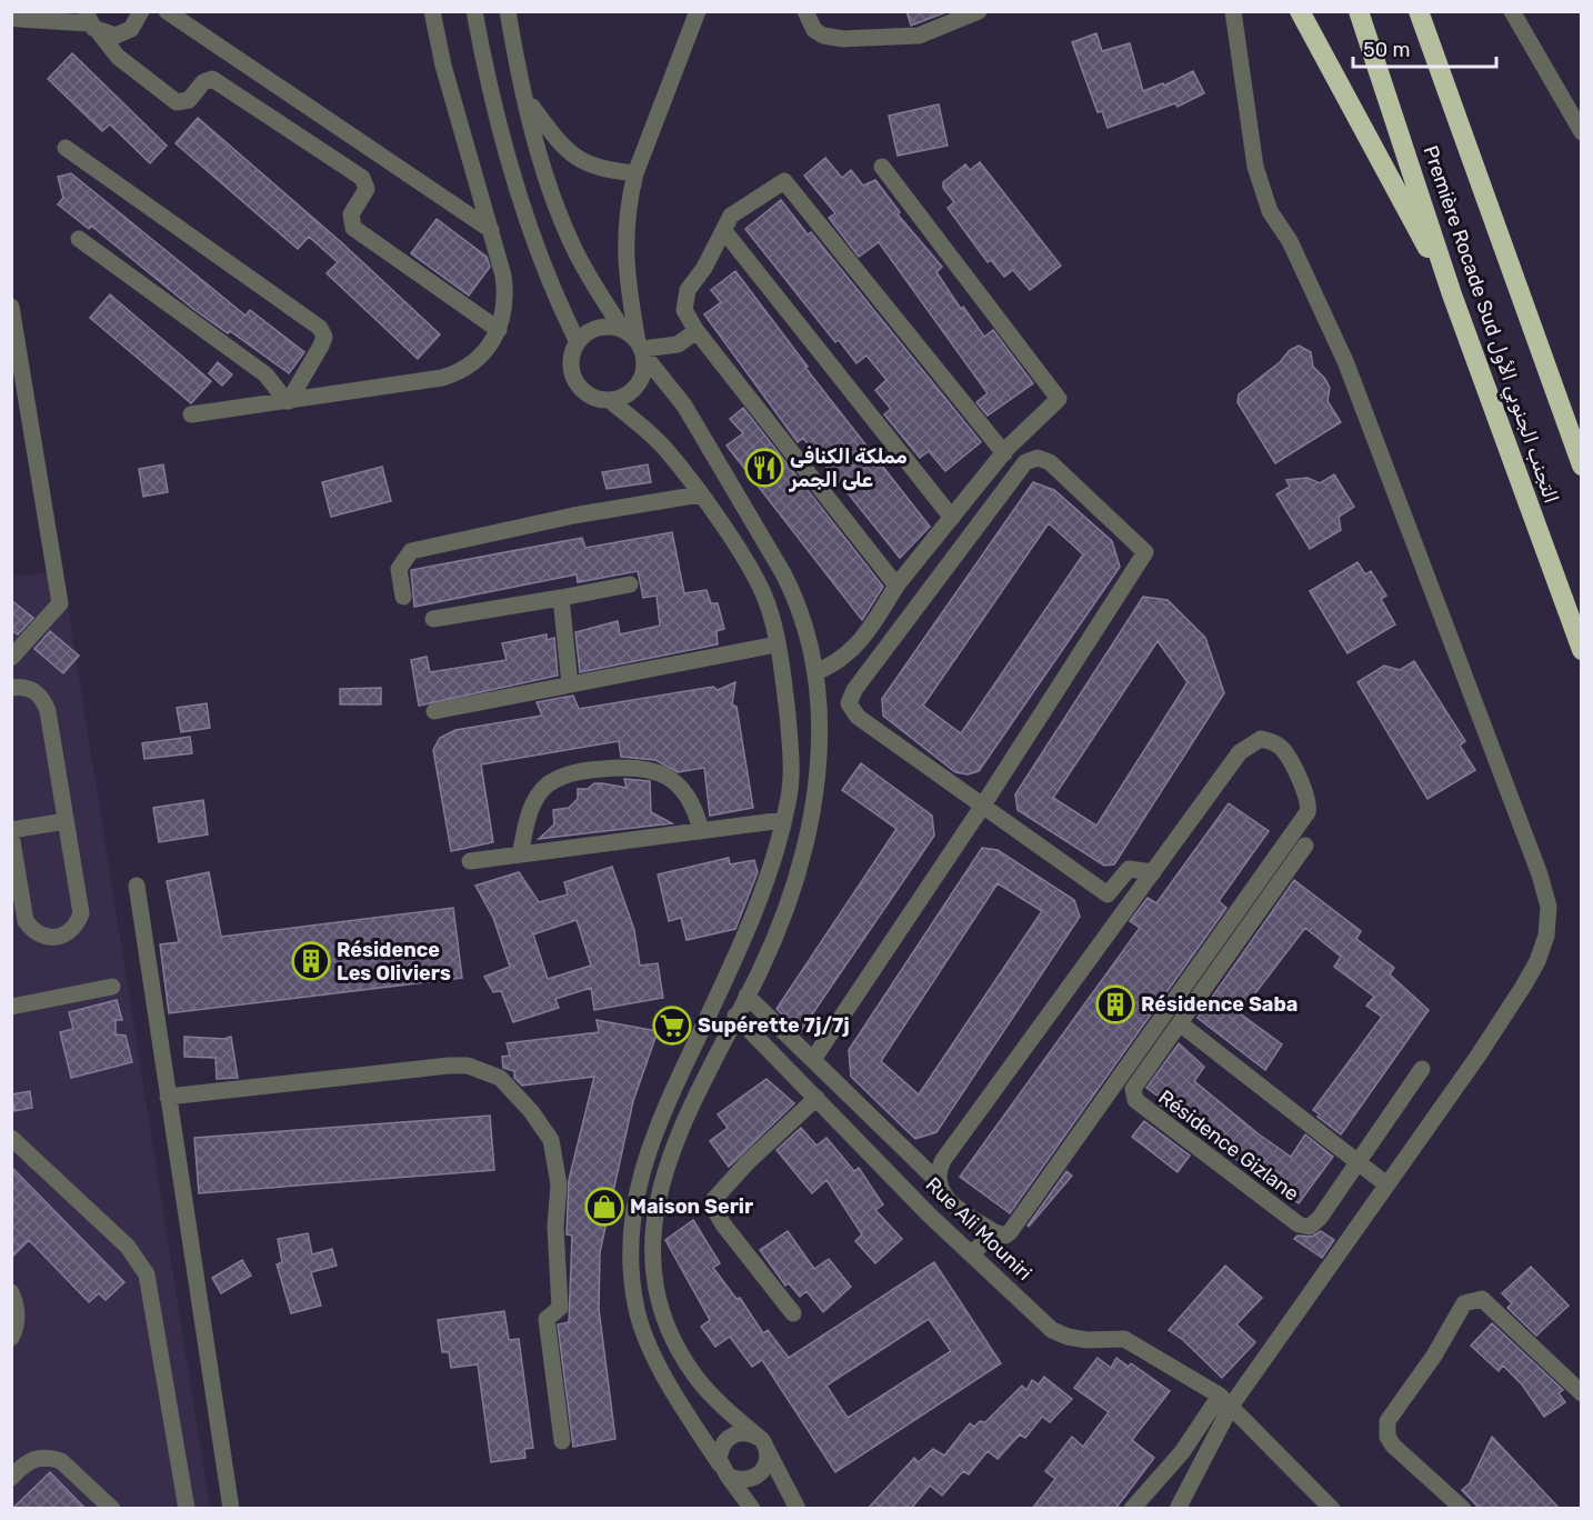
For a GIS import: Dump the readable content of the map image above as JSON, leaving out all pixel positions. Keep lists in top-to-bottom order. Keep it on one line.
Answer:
{"streets":{"highway":["Première Rocade Sud التجنب الجنوبي الأول"],"street":["Résidence Gizlane","Rue Ali Mouniri"]},"places":{"restaurant":["مملكة الكنافى على الجمر"],"building":["Résidence Les Oliviers","Résidence Saba"],"supermarket":["Supérette 7j/7j"],"shop":["Maison Serir"]},"scale_bar":"50 m"}
